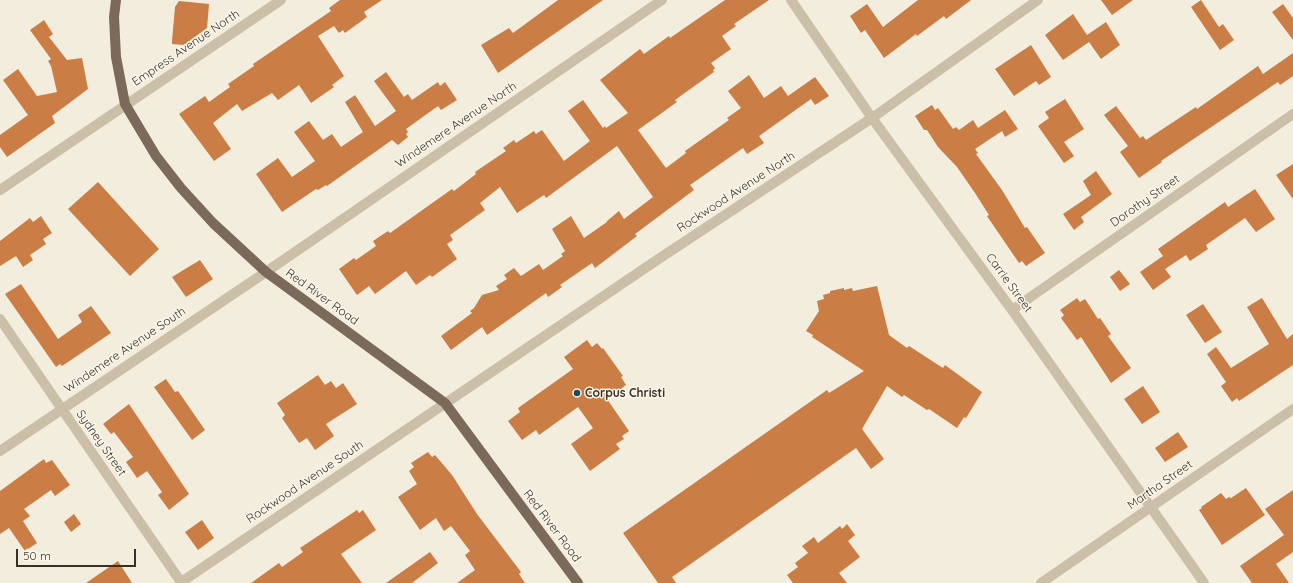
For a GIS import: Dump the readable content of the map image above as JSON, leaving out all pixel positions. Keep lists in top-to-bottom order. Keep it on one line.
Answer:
{"streets":{"main road":["Red River Road"],"street":["Empress Avenue North","Windemere Avenue North","Rockwood Avenue North","Dorothy Street","Carrie Street","Windemere Avenue South","Sydney Street","Rockwood Avenue South","Martha Street"]},"crossings":[["Empress Avenue North","Red River Road"],["Windemere Avenue North","Red River Road"],["Windemere Avenue North","Windemere Avenue South"],["Rockwood Avenue North","Carrie Street"],["Rockwood Avenue North","Red River Road"],["Rockwood Avenue North","Rockwood Avenue South"],["Dorothy Street","Carrie Street"],["Carrie Street","Martha Street"],["Red River Road","Windemere Avenue South"],["Red River Road","Rockwood Avenue South"],["Windemere Avenue South","Sydney Street"],["Sydney Street","Rockwood Avenue South"]],"places":["Corpus Christi"],"scale_bar":"50 m"}
